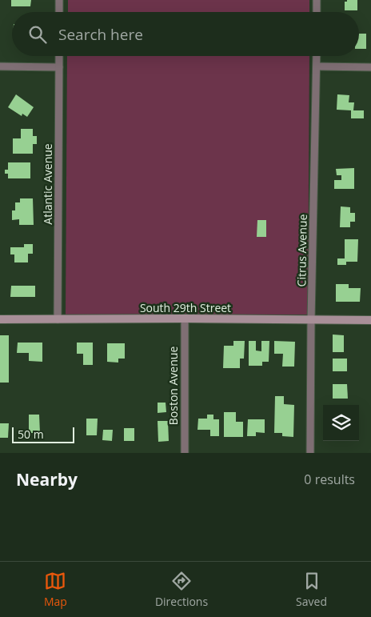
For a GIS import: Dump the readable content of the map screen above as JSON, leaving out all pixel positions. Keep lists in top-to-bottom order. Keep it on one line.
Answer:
{"streets":{"street":["Atlantic Avenue","Citrus Avenue","South 29th Street","Boston Avenue"]},"crossings":[["Atlantic Avenue","South 29th Street"],["Citrus Avenue","South 29th Street"],["South 29th Street","Boston Avenue"]],"scale_bar":"50 m","page":{"search":"Search here","scale":"50 m","heading":["Nearby","0 results"],"nav":["Map","Directions","Saved"]}}
